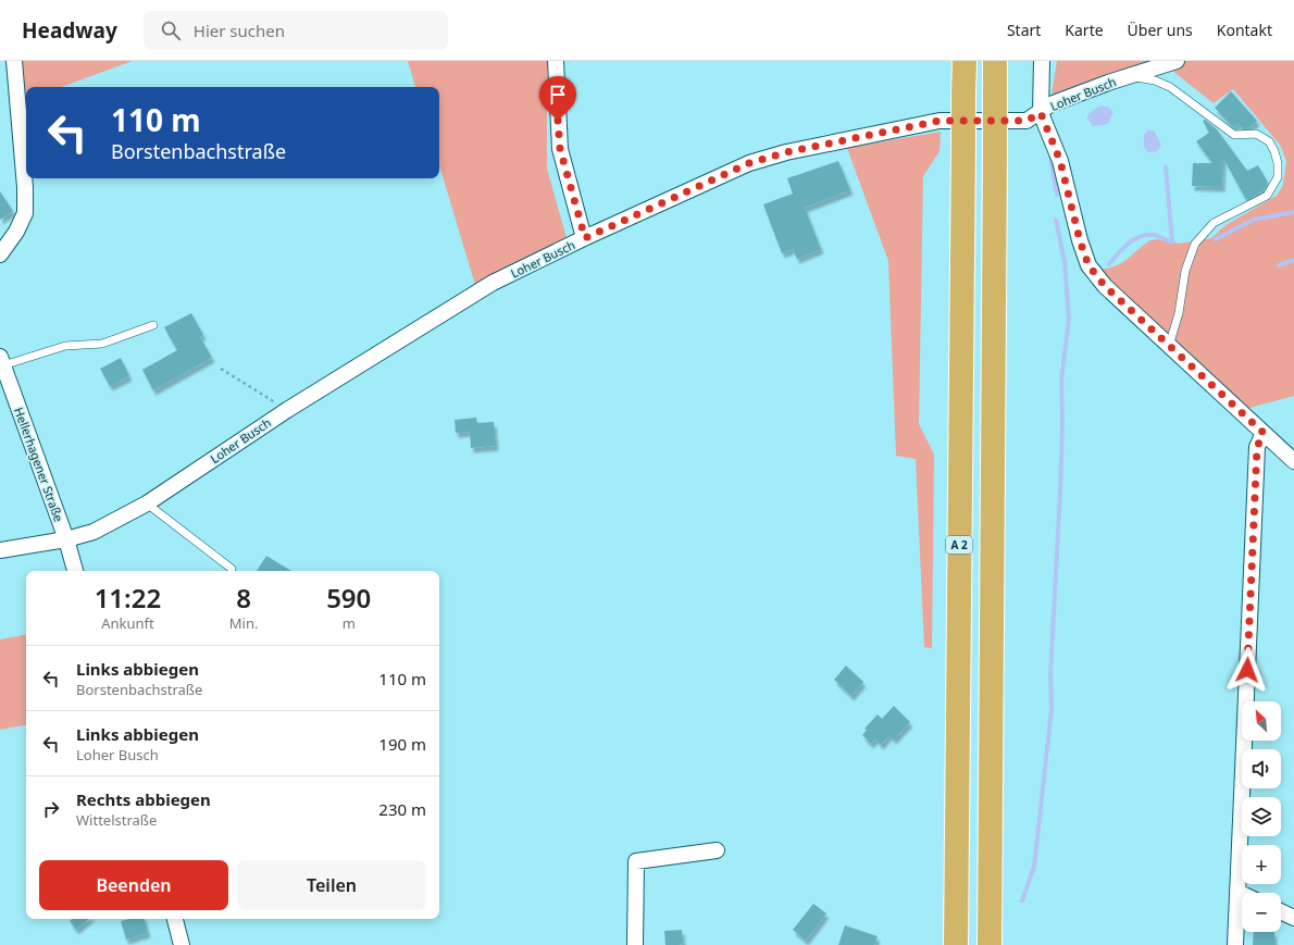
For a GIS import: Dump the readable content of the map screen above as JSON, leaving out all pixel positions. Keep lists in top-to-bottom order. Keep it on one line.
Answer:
{"streets":{"highway":["A 2"],"street":["Loher Busch","Hellerhagener Straße"]},"crossings":[["Loher Busch","Hellerhagener Straße"]],"north":"top left","page":{"header":"Headway","search":"Hier suchen","nav":["Start","Karte","Über uns","Kontakt"],"turn":["110 m","Borstenbachstraße"],"eta":["11:22","Ankunft","8","Min.","590","m"],"list":[{"name":"Links abbiegen","note":"Borstenbachstraße","value":"110 m"},{"name":"Links abbiegen","note":"Loher Busch","value":"190 m"},{"name":"Rechts abbiegen","note":"Wittelstraße","value":"230 m"}],"map_buttons":["+","−"],"buttons":["Beenden","Teilen"]}}
